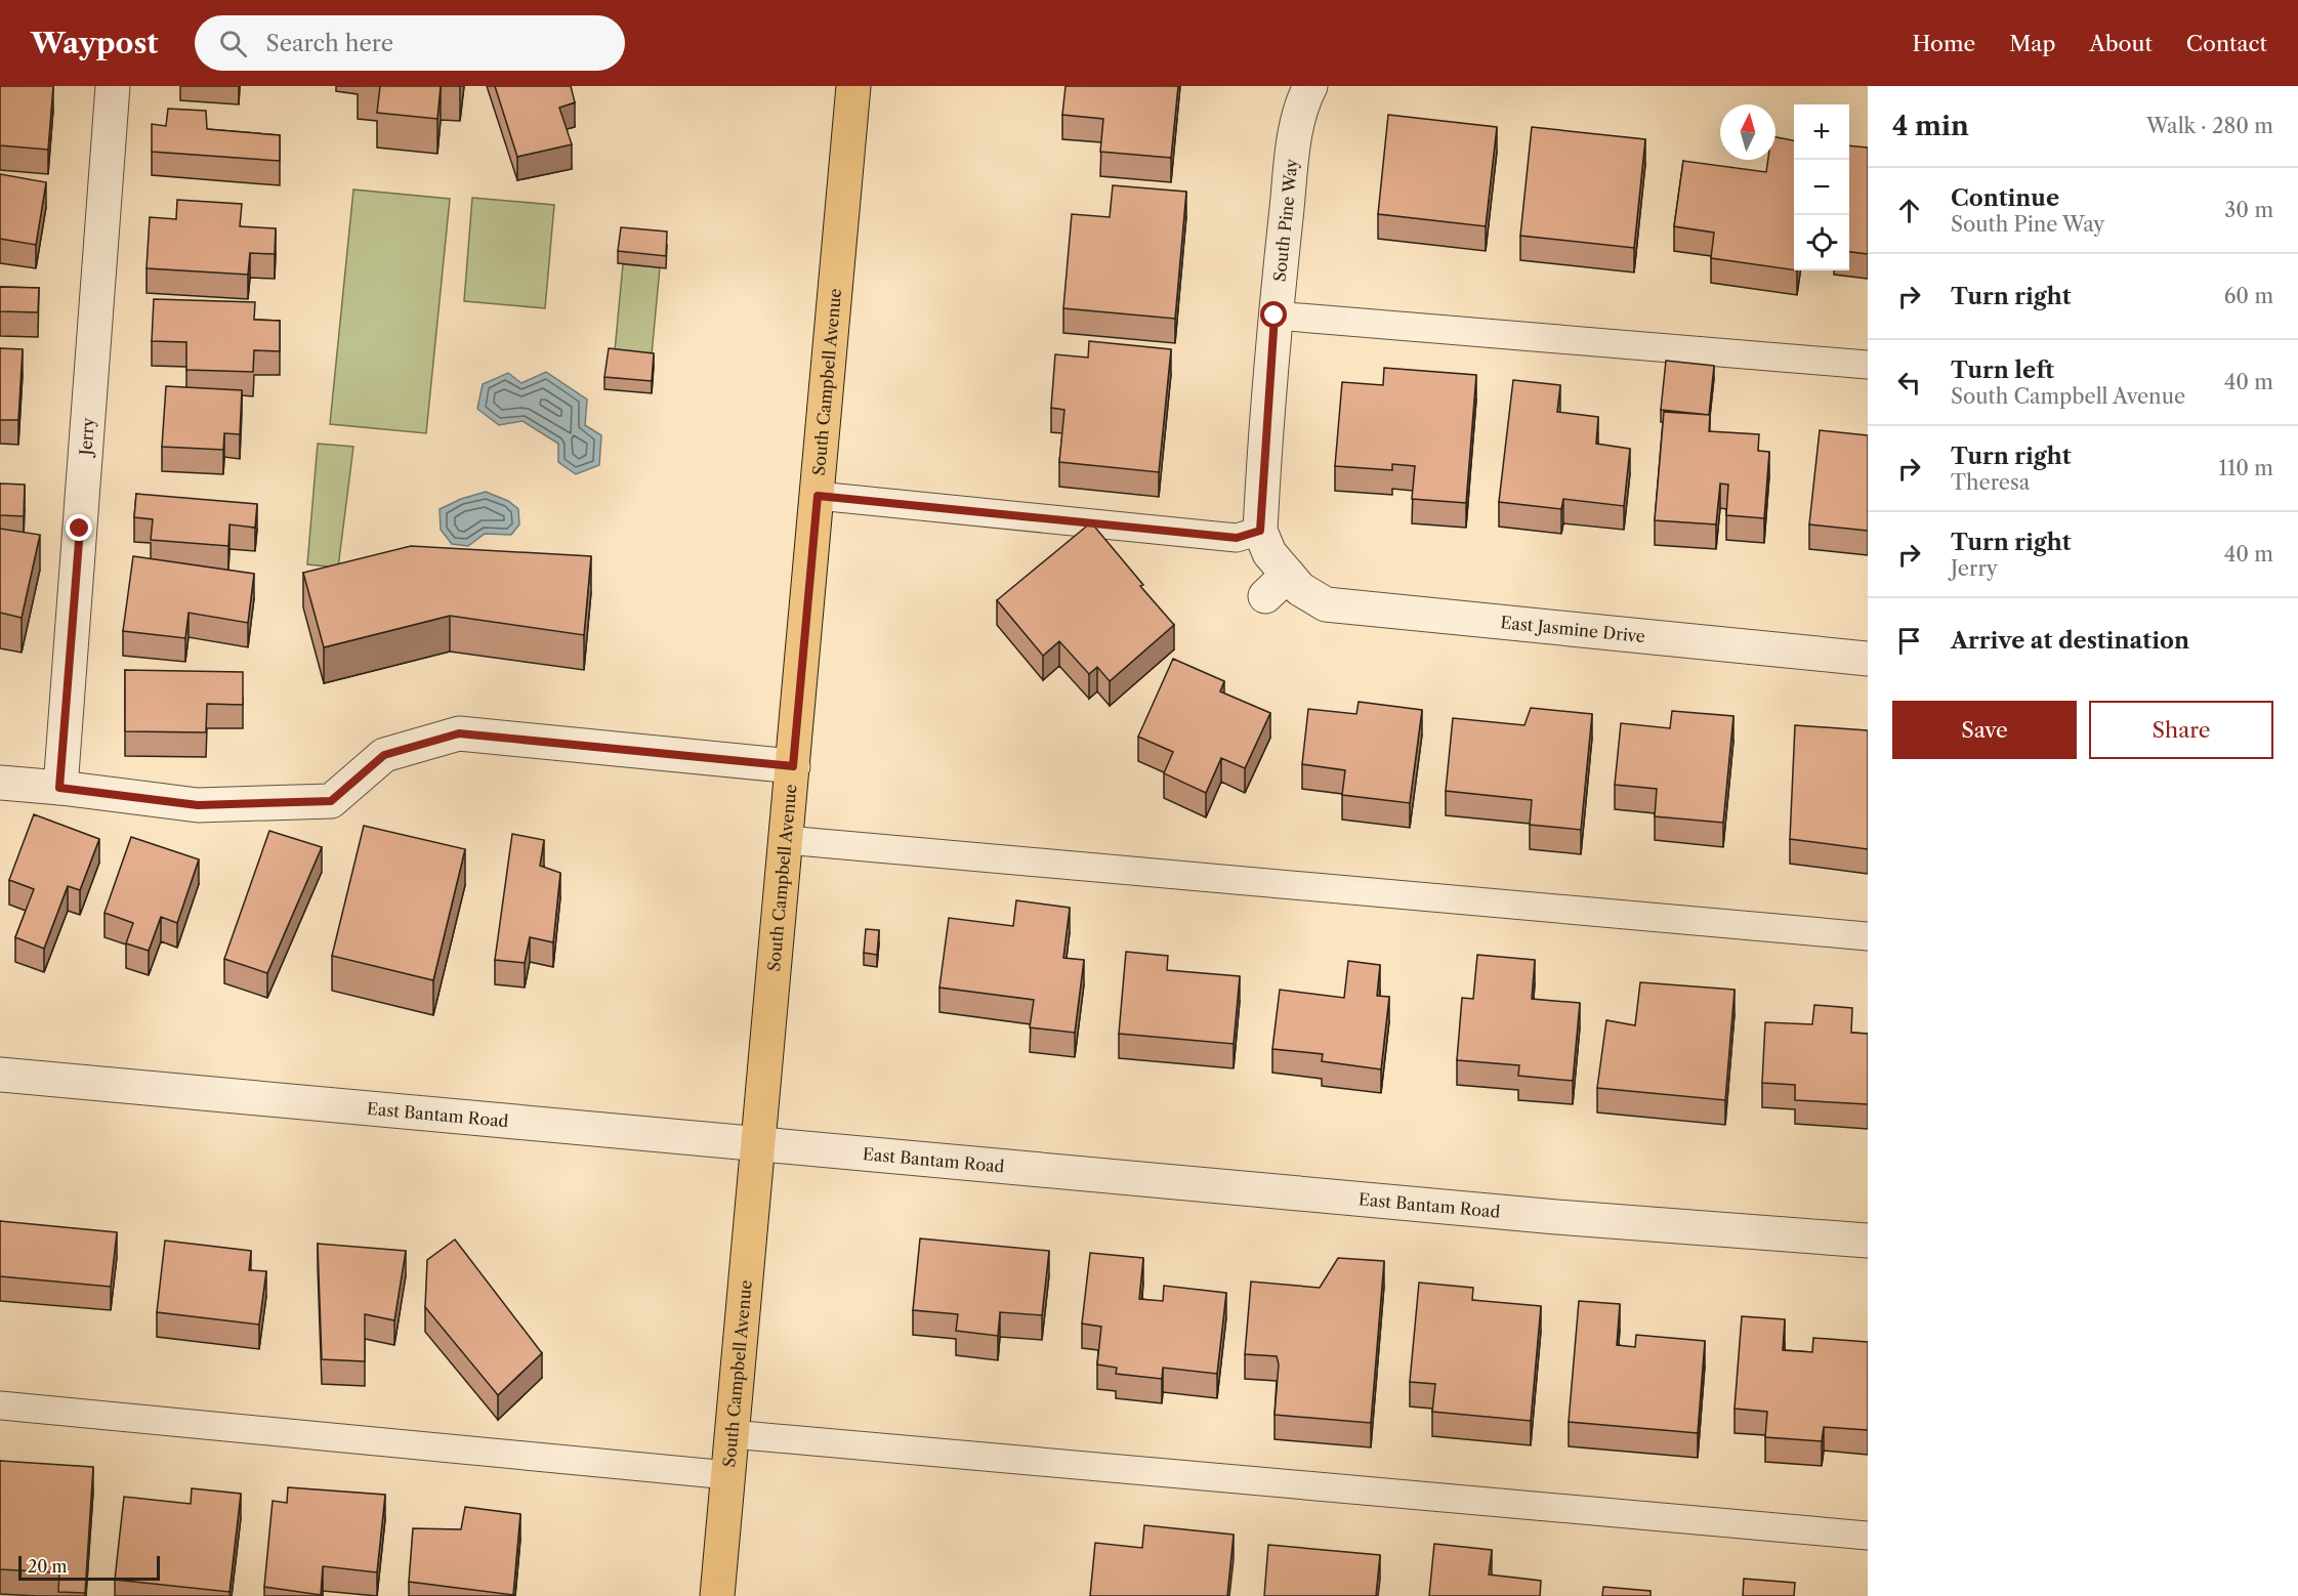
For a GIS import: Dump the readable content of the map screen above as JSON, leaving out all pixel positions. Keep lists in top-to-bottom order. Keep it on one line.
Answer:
{"streets":{"main road":["South Campbell Avenue"],"street":["South Pine Way","Jerry","East Jasmine Drive","East Bantam Road"]},"crossings":[["South Pine Way","East Jasmine Drive"],["South Campbell Avenue","East Bantam Road"]],"scale_bar":"20 m","north":"top","page":{"header":"Waypost","search":"Search here","nav":["Home","Map","About","Contact"],"heading":["4 min","Walk · 280 m"],"map_buttons":["+","−"],"list":[["Continue","South Pine Way","30 m"],["Turn right","60 m"],["Turn left","South Campbell Avenue","40 m"],["Turn right","Theresa","110 m"],["Turn right","Jerry","40 m"],"Arrive at destination"],"buttons":["Save","Share"],"scale":"20 m"}}
